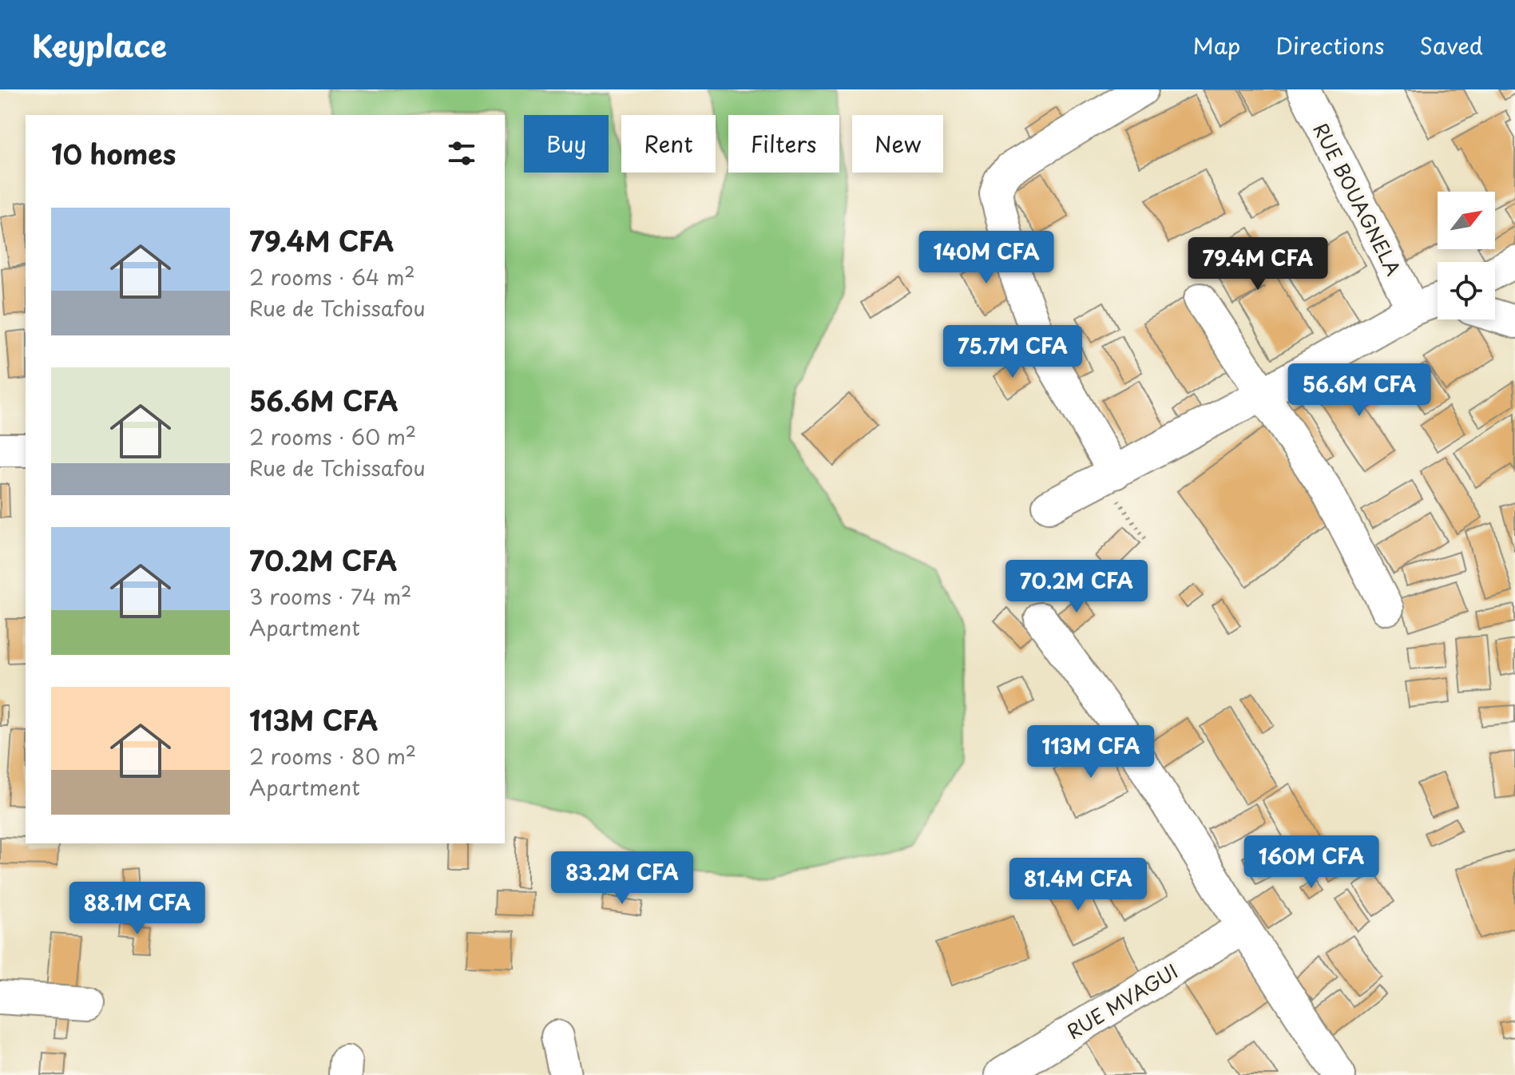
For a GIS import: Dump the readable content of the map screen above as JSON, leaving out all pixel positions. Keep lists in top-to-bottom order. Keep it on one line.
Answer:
{"streets":{"street":["RUE BOUAGNELA","RUE MVAGUI"]},"north":"top right","page":{"header":"Keyplace","nav":["Map","Directions","Saved"],"chip":["Buy","Rent","Filters","New"],"heading":"10 homes","list":[{"name":"79.4M CFA","note":"2 rooms · 64 m² · Rue de Tchissafou"},{"name":"56.6M CFA","note":"2 rooms · 60 m² · Rue de Tchissafou"},{"name":"70.2M CFA","note":"3 rooms · 74 m² · Apartment"},{"name":"113M CFA","note":"2 rooms · 80 m² · Apartment"}],"price":["140M CFA","79.4M CFA","75.7M CFA","56.6M CFA","70.2M CFA","113M CFA","160M CFA","83.2M CFA","81.4M CFA","88.1M CFA"]}}
